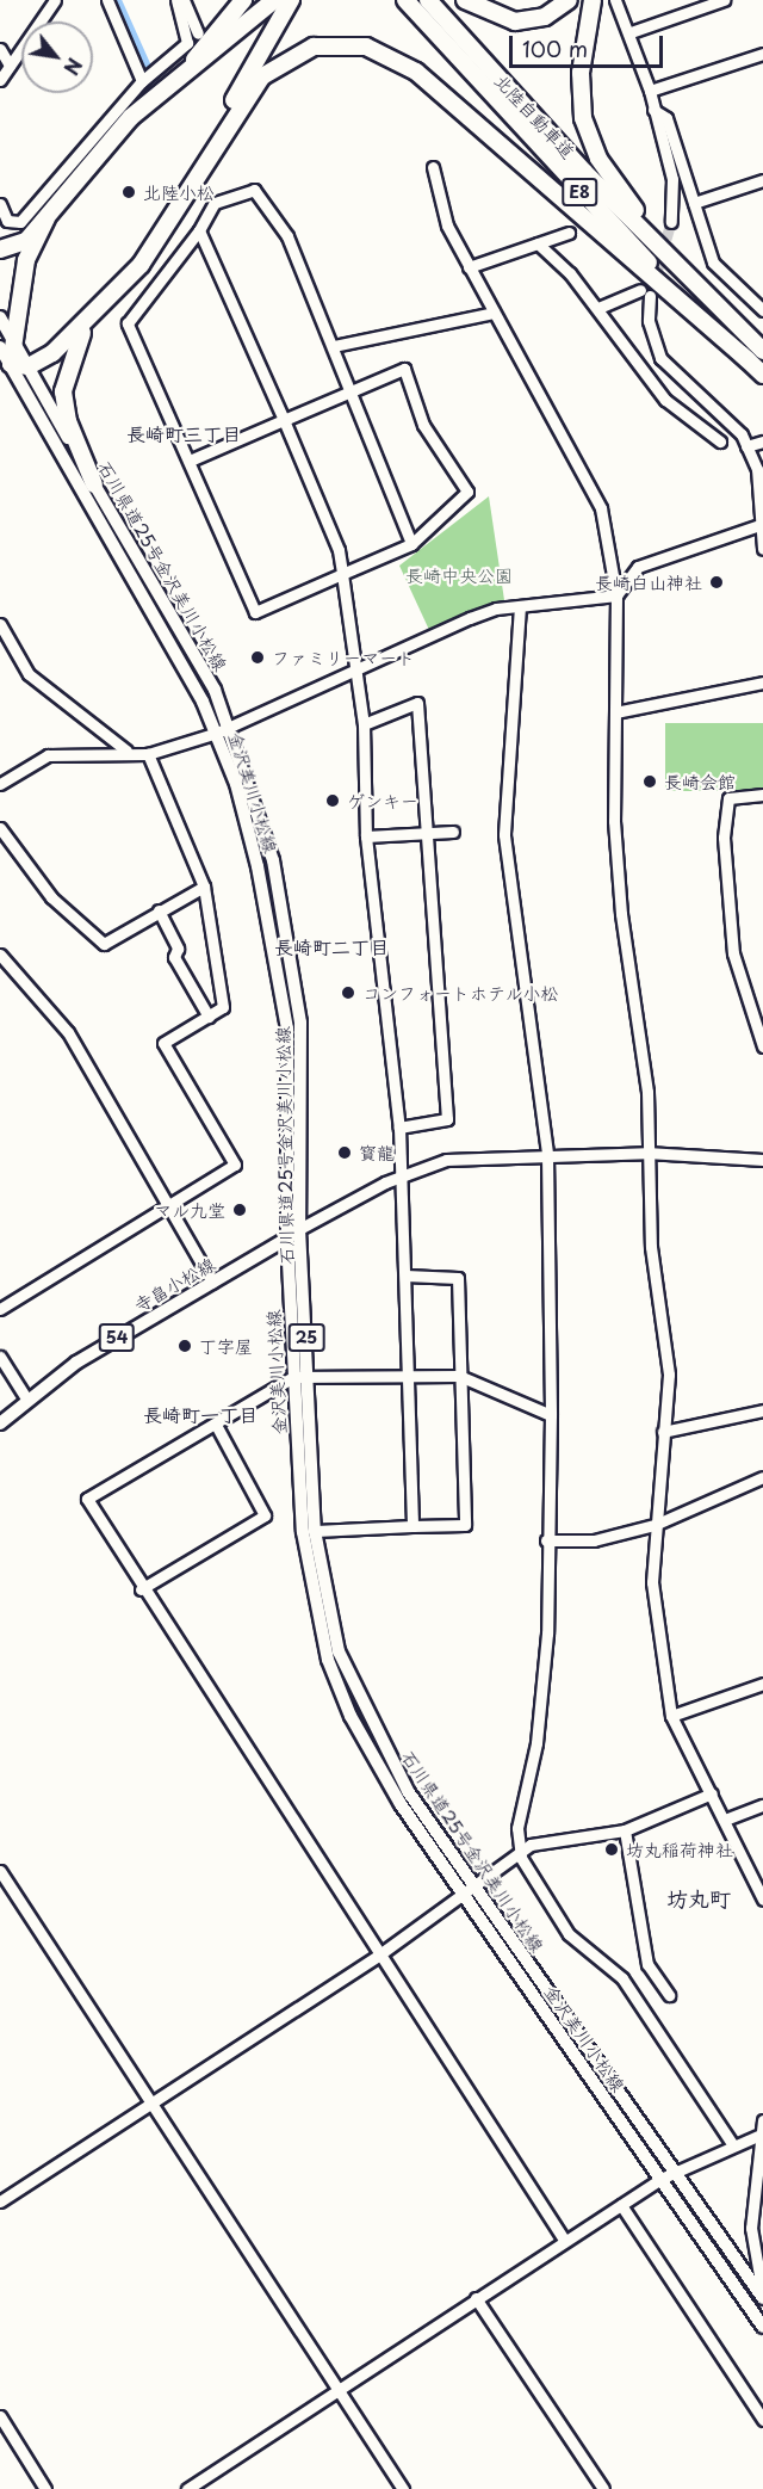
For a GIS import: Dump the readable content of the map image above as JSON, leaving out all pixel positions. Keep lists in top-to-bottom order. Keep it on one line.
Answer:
{"streets":{"highway":["北陸自動車道","E8"],"main road":["石川県道25号金沢美川小松線","金沢美川小松線","寺畠小松線","54","25"]},"crossings":[["石川県道25号金沢美川小松線","金沢美川小松線"],["石川県道25号金沢美川小松線","寺畠小松線"],["金沢美川小松線","寺畠小松線"]],"districts":["長崎町三丁目","長崎町二丁目","長崎町一丁目","坊丸町"],"parks":["長崎中央公園"],"places":["北陸小松","長崎白山神社","ファミリーマート","長崎会館","ゲンキー","コンフォートホテル小松","寳龍","マル九堂","丁字屋","坊丸稲荷神社"],"scale_bar":"100 m","north":"bottom right"}
